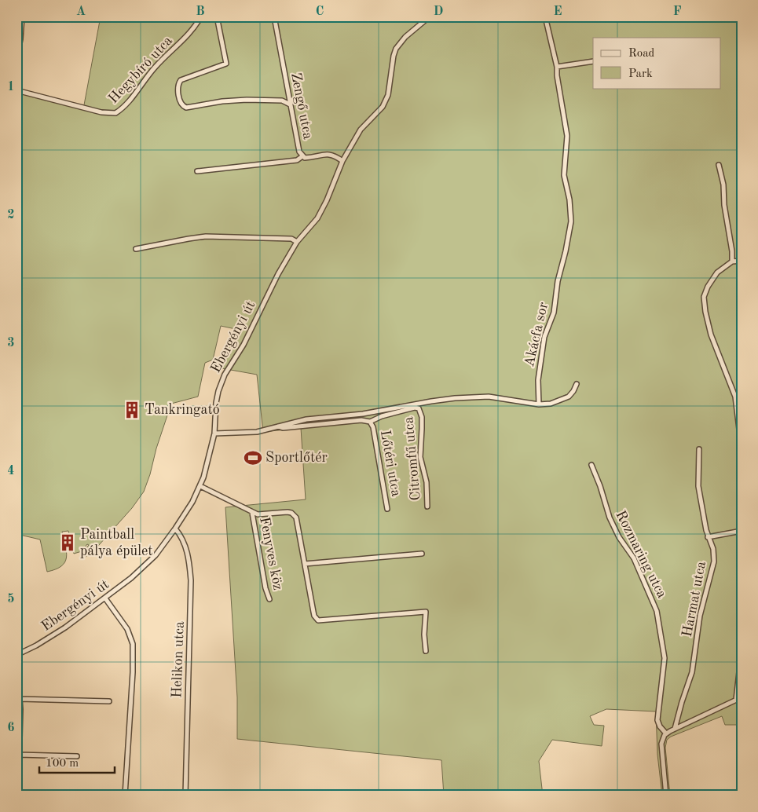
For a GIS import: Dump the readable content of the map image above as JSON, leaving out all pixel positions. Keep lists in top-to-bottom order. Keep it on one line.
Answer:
{"streets":{"street":["Hegybíró utca","Zengő utca","Akácfa sor","Ebergényi út","Citromfű utca","Lőtéri utca","Fenyves köz","Rozmaring utca","Harmat utca","Helikon utca"]},"crossings":[["Zengő utca","Ebergényi út"],["Ebergényi út","Helikon utca"],["Citromfű utca","Lőtéri utca"]],"places":{"building":["Tankringató","Paintball pálya épület"],"sports":["Sportlőtér"]},"legend":["Road","Park"],"scale_bar":"100 m","grid":{"columns":["A","B","C","D","E","F"],"rows":["1","2","3","4","5","6"]}}
